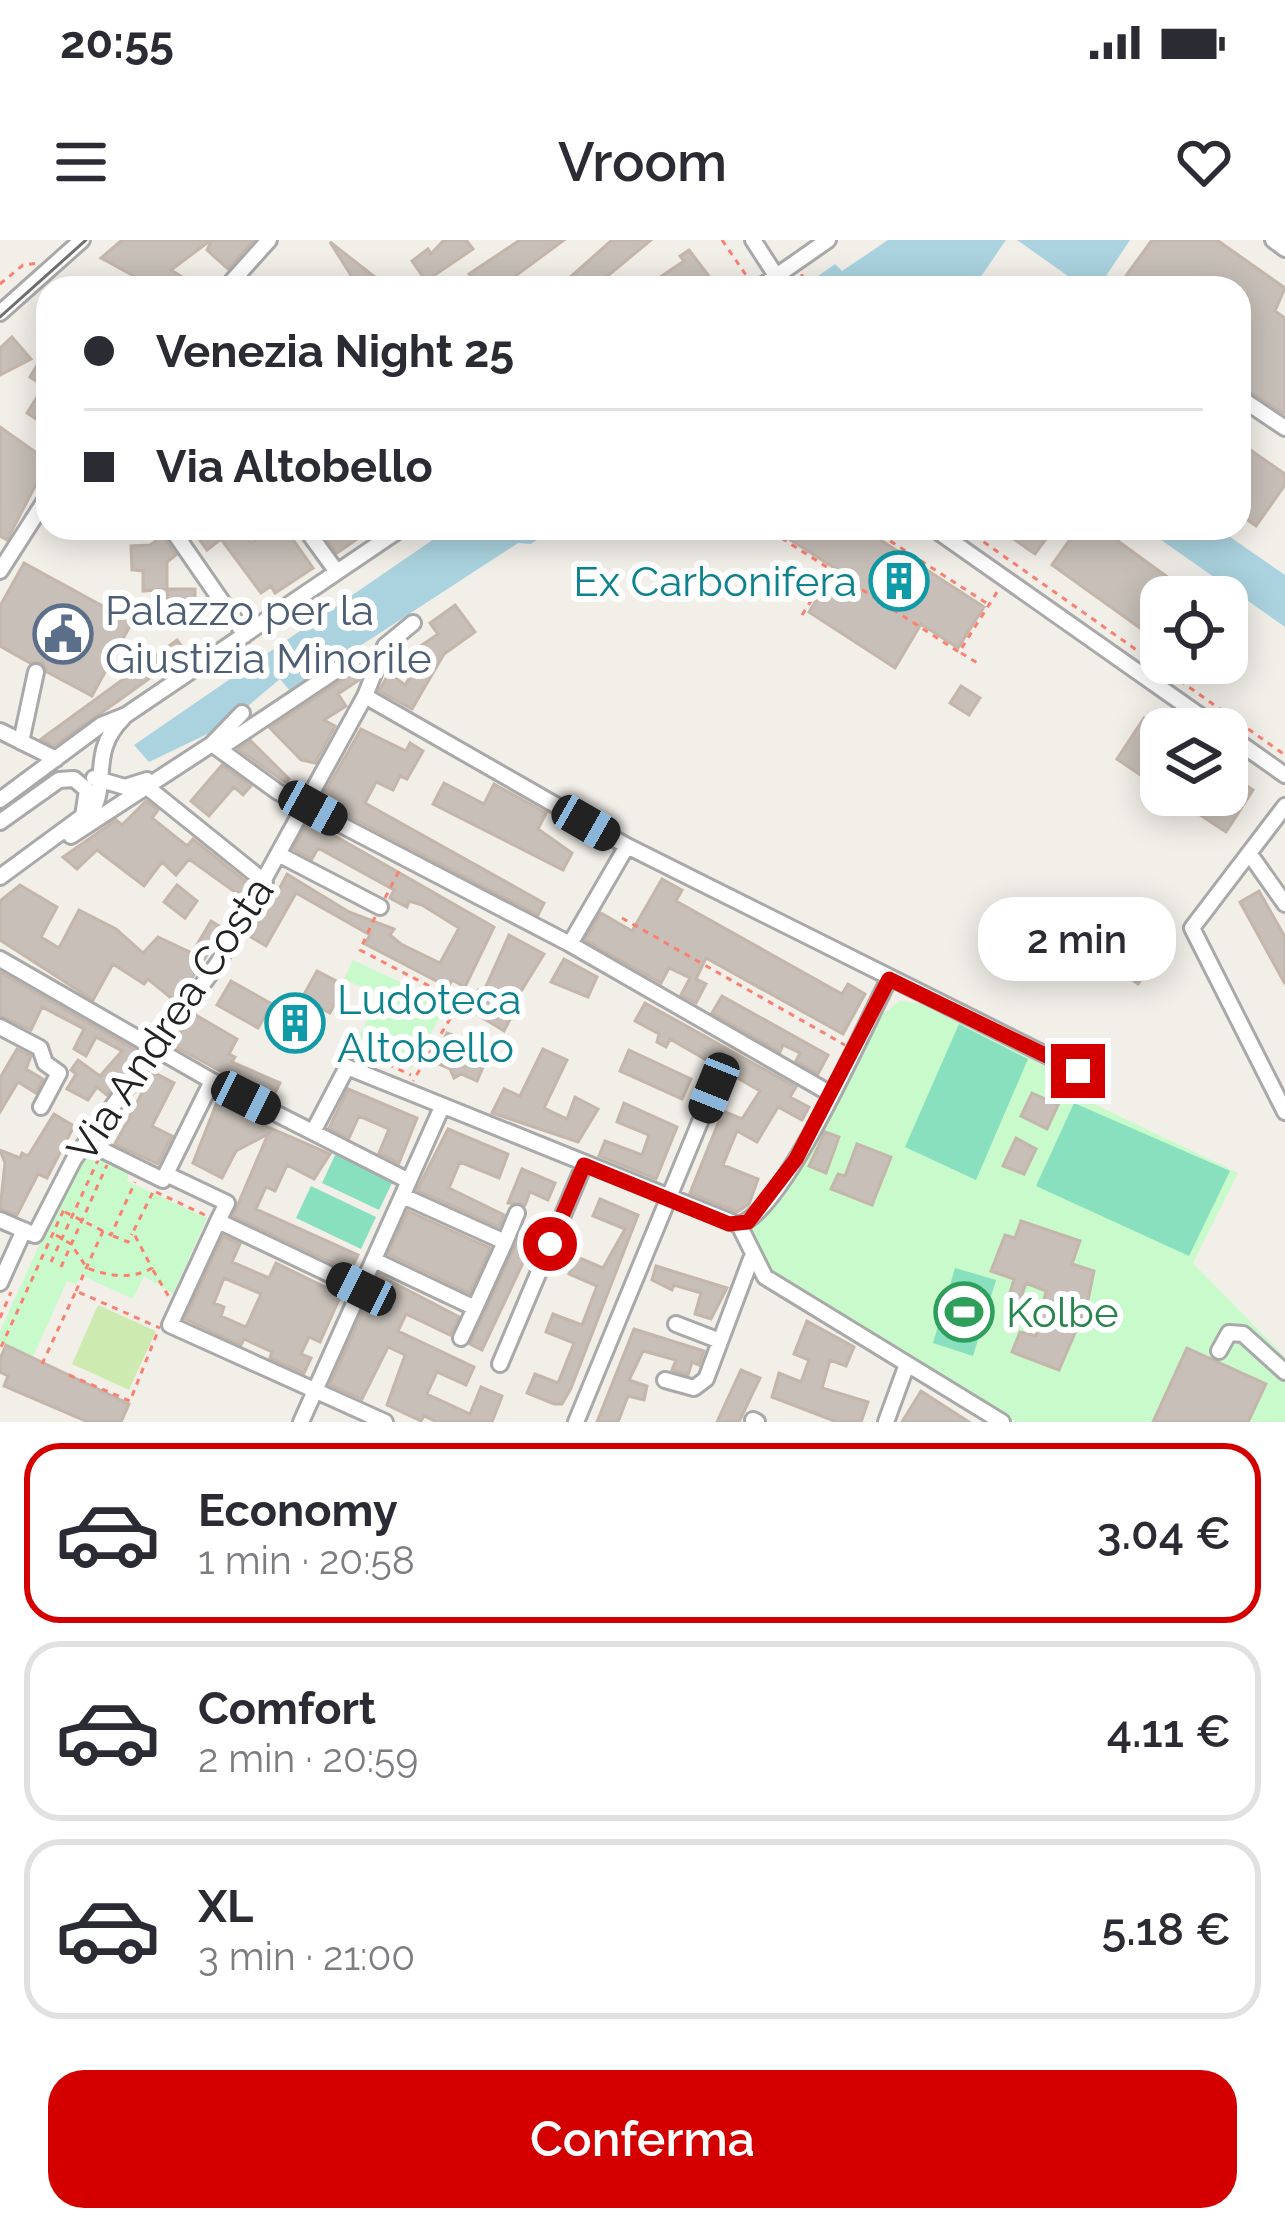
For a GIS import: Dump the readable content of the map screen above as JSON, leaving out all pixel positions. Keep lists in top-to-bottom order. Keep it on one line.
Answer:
{"streets":{"street":["Via Andrea Costa"]},"places":{"building":["Ex Carbonifera","Ludoteca Altobello"],"public building":["Palazzo per la Giustizia Minorile"],"sports":["Kolbe"]},"page":{"status":"20:55","header":"Vroom","banner":["Venezia Night 25","Via Altobello"],"bubble":"2 min","list":[{"name":"Economy","note":"1 min · 20:58","value":"3.04 €"},{"name":"Comfort","note":"2 min · 20:59","value":"4.11 €"},{"name":"XL","note":"3 min · 21:00","value":"5.18 €"}],"buttons":"Conferma"}}
